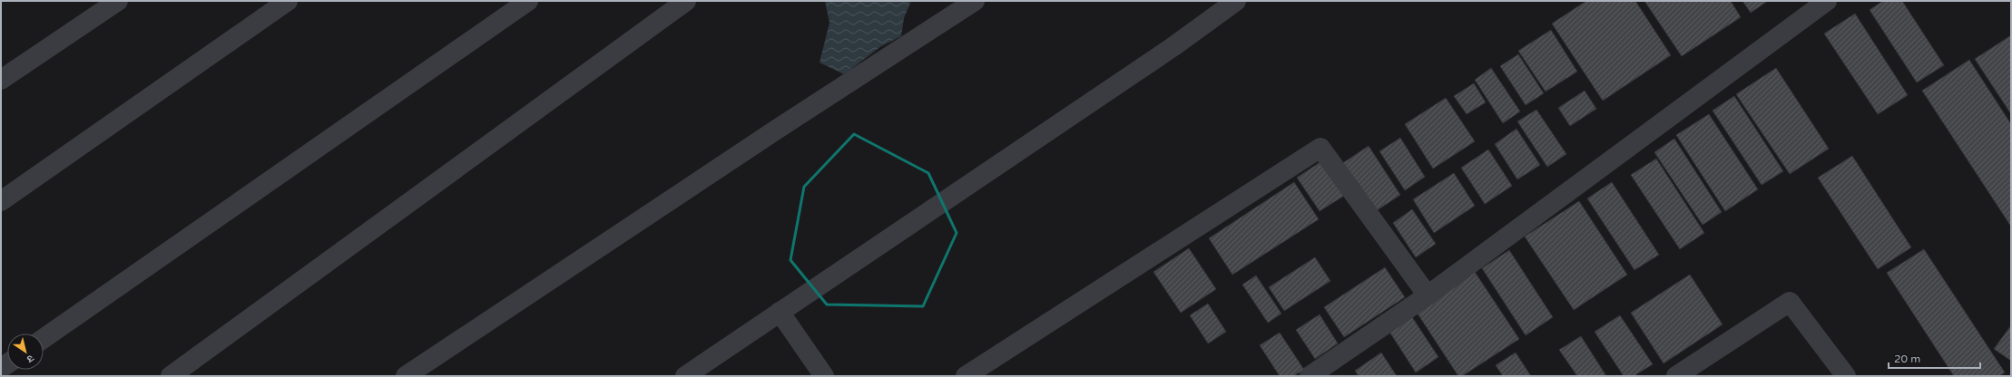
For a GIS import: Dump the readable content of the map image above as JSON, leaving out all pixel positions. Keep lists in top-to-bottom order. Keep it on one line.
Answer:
{"scale_bar":"20 m","north":"bottom right"}
